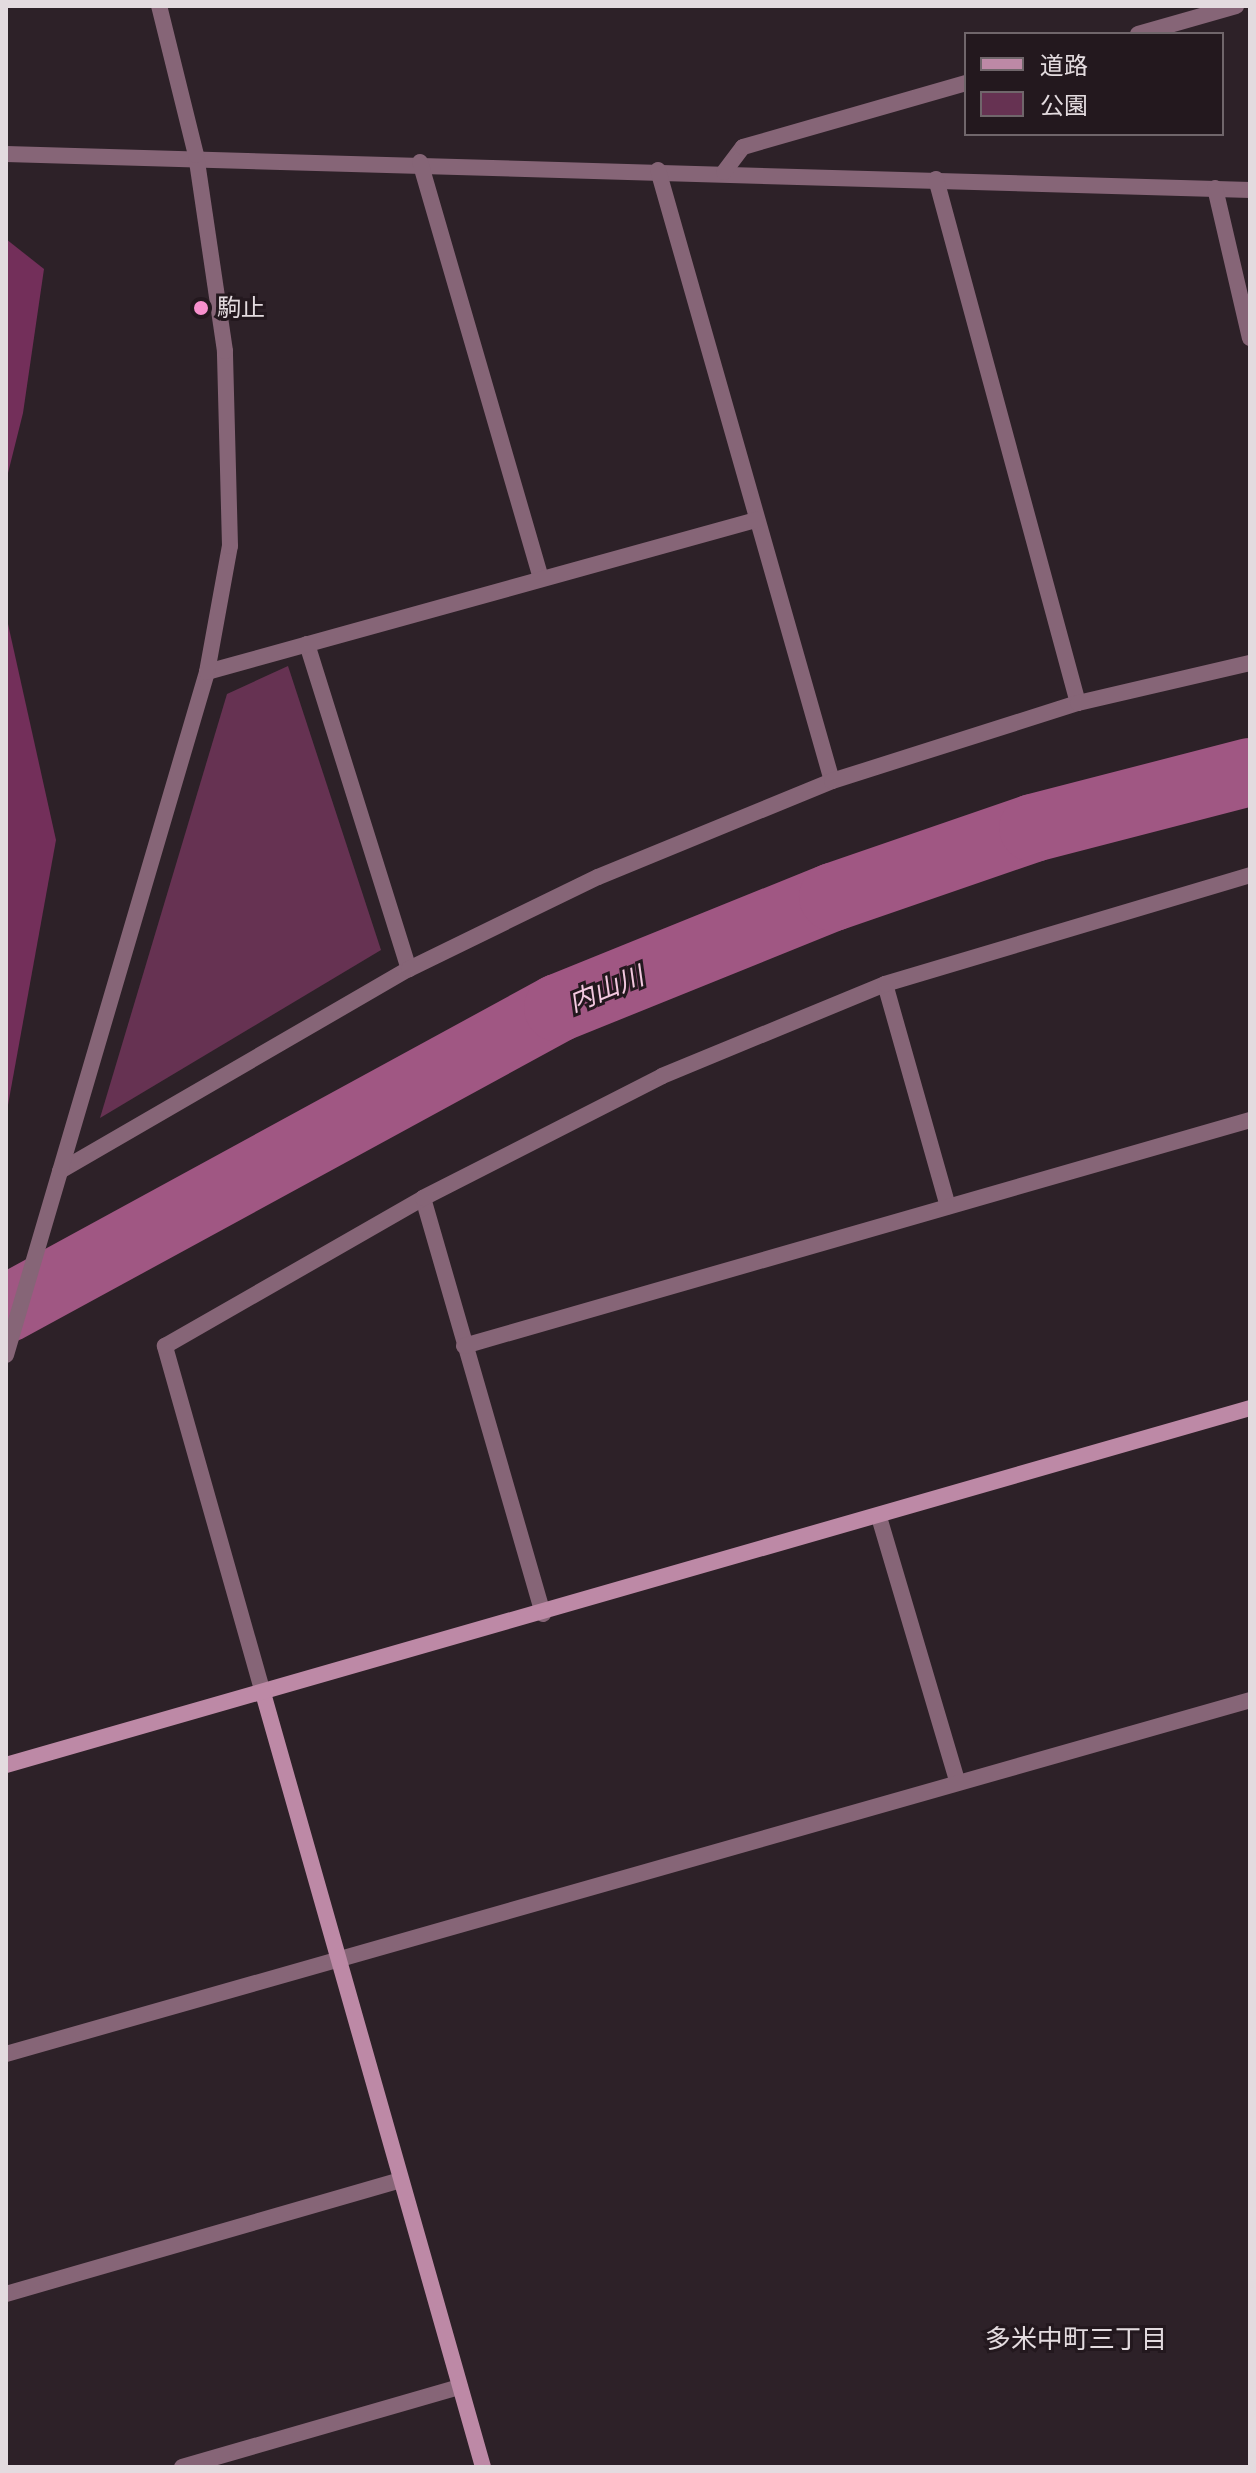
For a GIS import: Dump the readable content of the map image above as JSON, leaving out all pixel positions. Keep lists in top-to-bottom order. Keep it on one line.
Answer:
{"districts":["多米中町三丁目"],"water":["内山川"],"places":["駒止"],"legend":["道路","公園"]}
